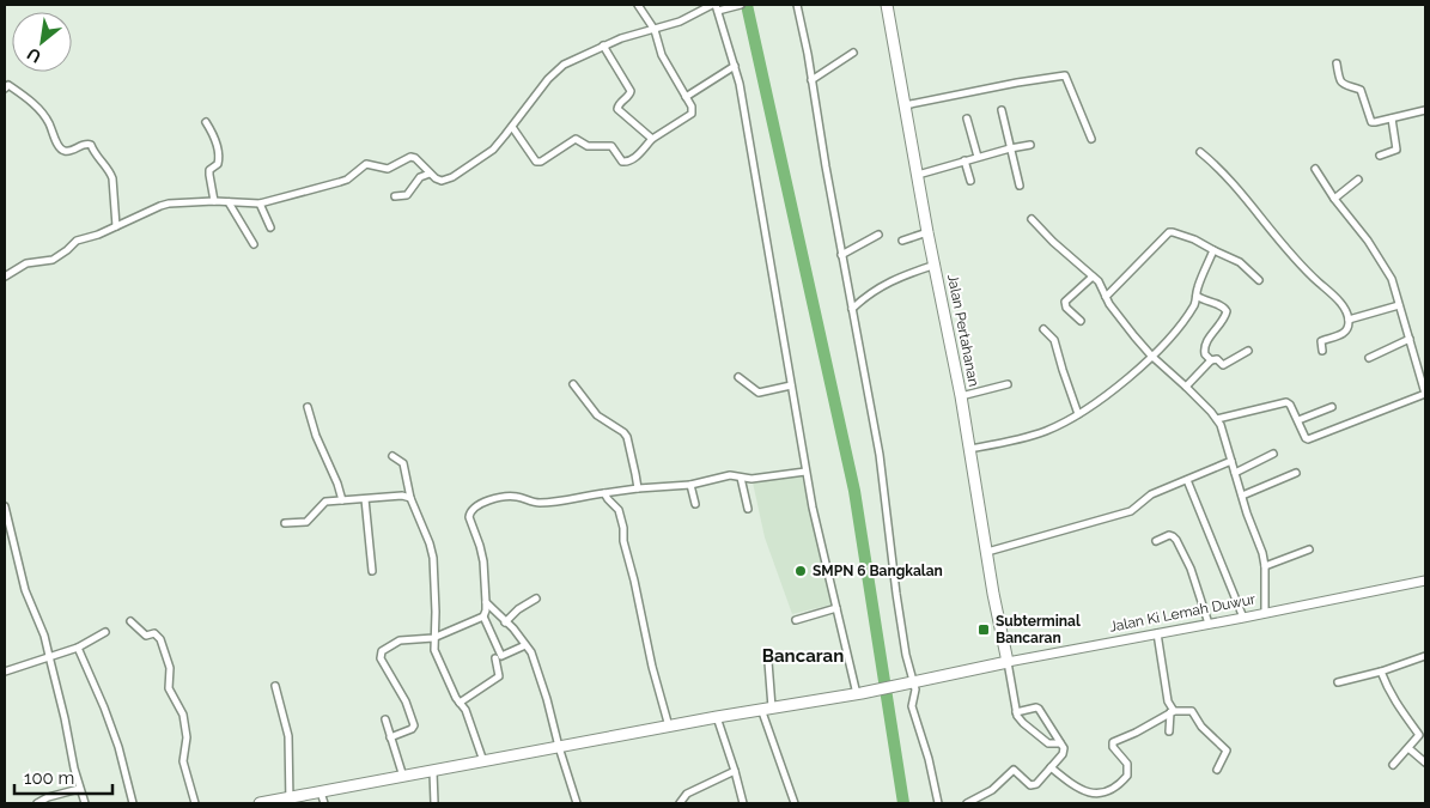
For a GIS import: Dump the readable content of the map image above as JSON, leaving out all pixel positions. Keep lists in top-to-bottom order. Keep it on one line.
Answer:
{"streets":{"highway":["Jalan Pertahanan","Jalan Ki Lemah Duwur"]},"crossings":[["Jalan Pertahanan","Jalan Ki Lemah Duwur"]],"districts":["Bancaran"],"places":{"other":["SMPN 6 Bangkalan"],"transit":["Subterminal Bancaran"]},"scale_bar":"100 m","north":"bottom left"}
